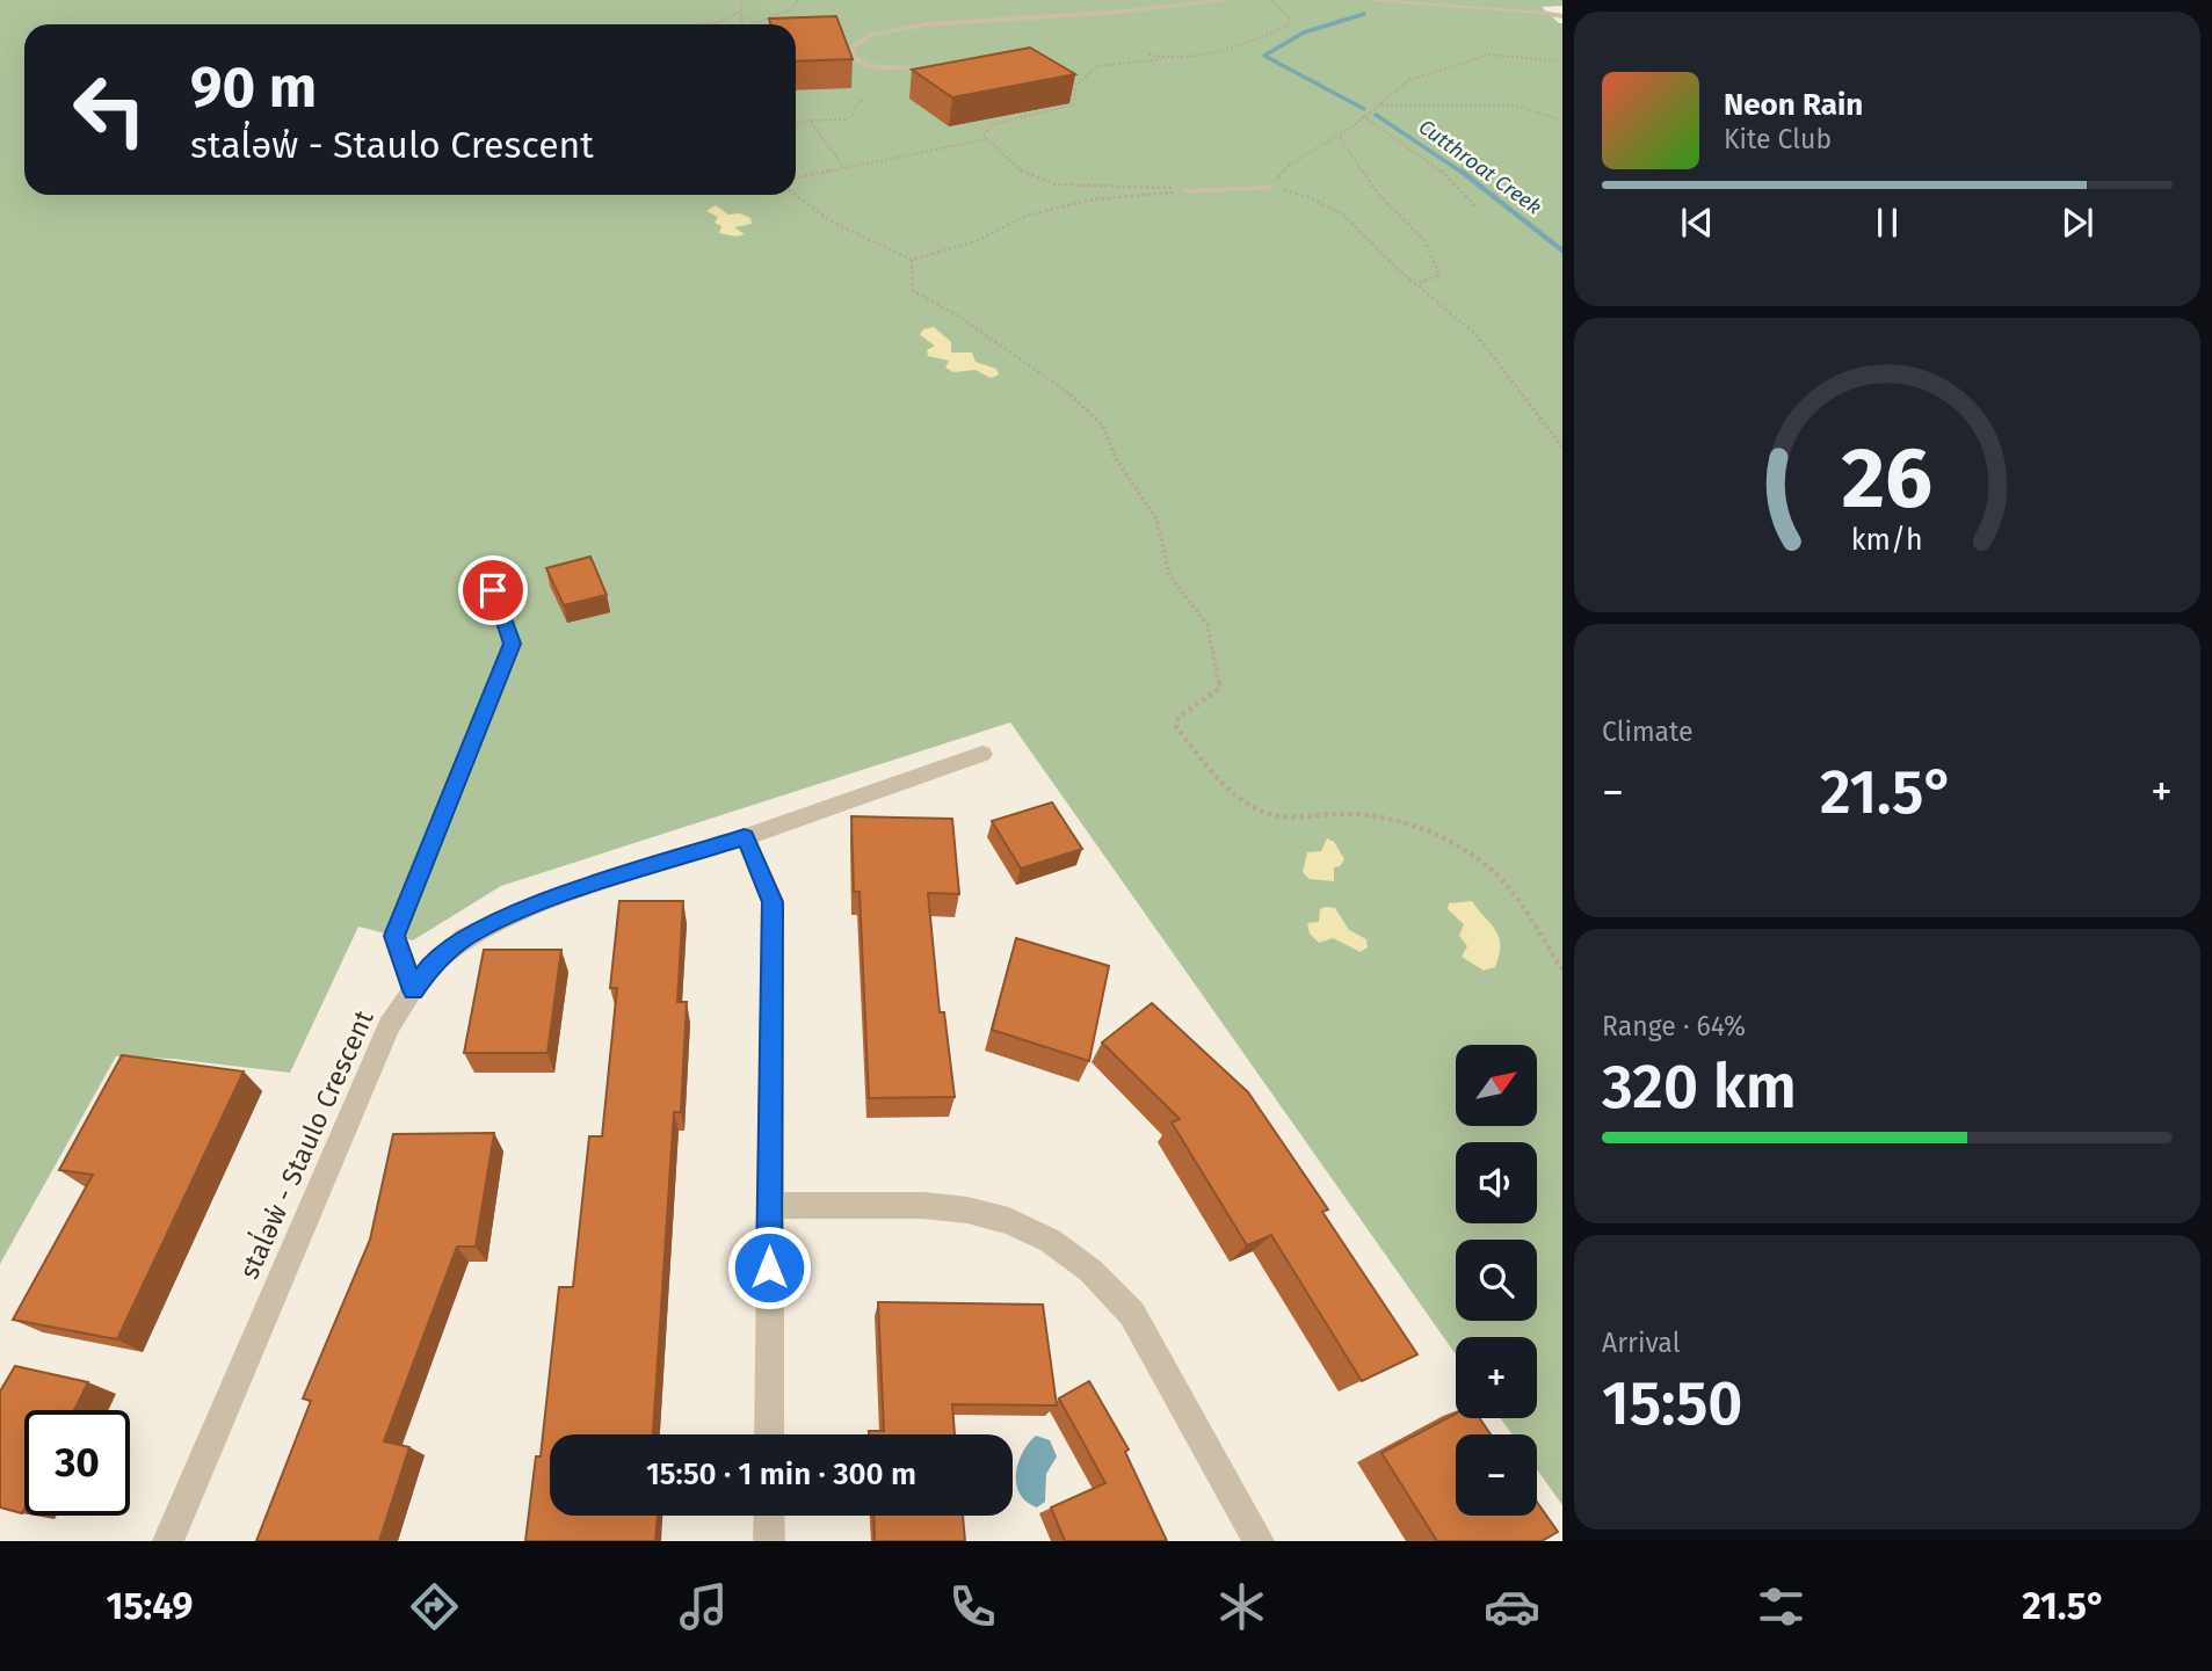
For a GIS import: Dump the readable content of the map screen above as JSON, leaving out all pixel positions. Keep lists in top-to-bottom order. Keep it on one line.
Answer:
{"streets":{"street":["stal̓əw̓ - Staulo Crescent"]},"water":["Cutthroat Creek"],"north":"top right","page":{"turn":["90 m","stal̓əw̓ - Staulo Crescent"],"song":["Neon Rain","Kite Club"],"tile":["Climate",["Range · 64%","320 km"],["Arrival","15:50"]],"heat":["−","21.5°","+"],"map_buttons":["+","−"],"limit":"30","trip":"15:50 · 1 min · 300 m","tabs":["15:49","21.5°"],"gauge":["26","km/h"]}}
